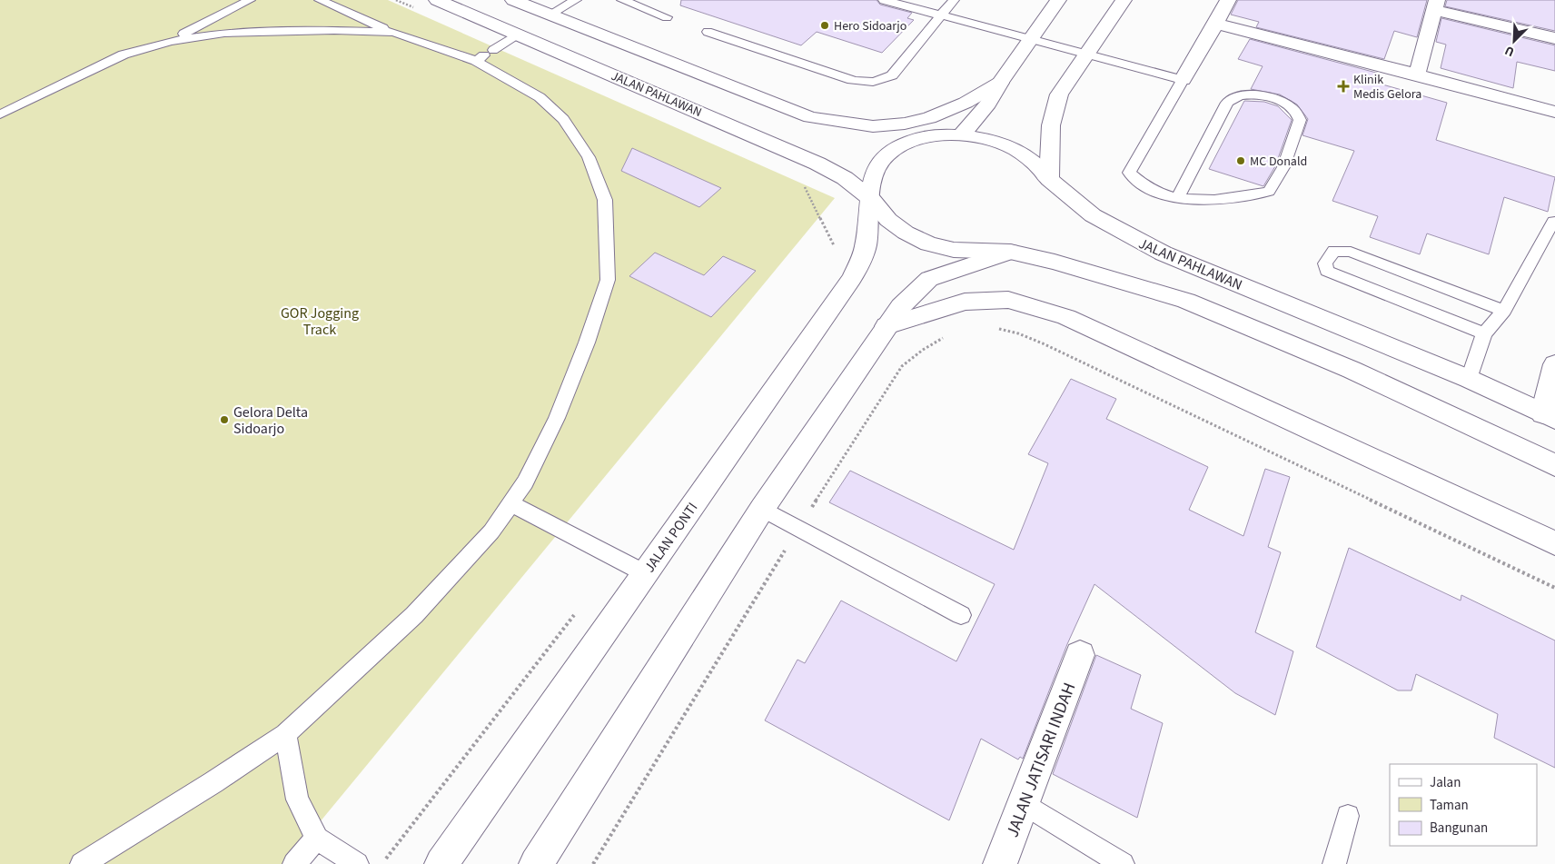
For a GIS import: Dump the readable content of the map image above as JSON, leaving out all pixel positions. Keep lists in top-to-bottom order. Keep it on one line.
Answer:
{"streets":{"main road":["JALAN PAHLAWAN","JALAN PONTI","JALAN JATISARI INDAH"]},"crossings":[["JALAN PAHLAWAN","JALAN PONTI"]],"parks":["GOR Jogging Track"],"places":{"other":["Hero Sidoarjo","MC Donald","Gelora Delta Sidoarjo"],"health":["Klinik Medis Gelora"]},"legend":["Jalan","Taman","Bangunan"],"north":"bottom left"}
